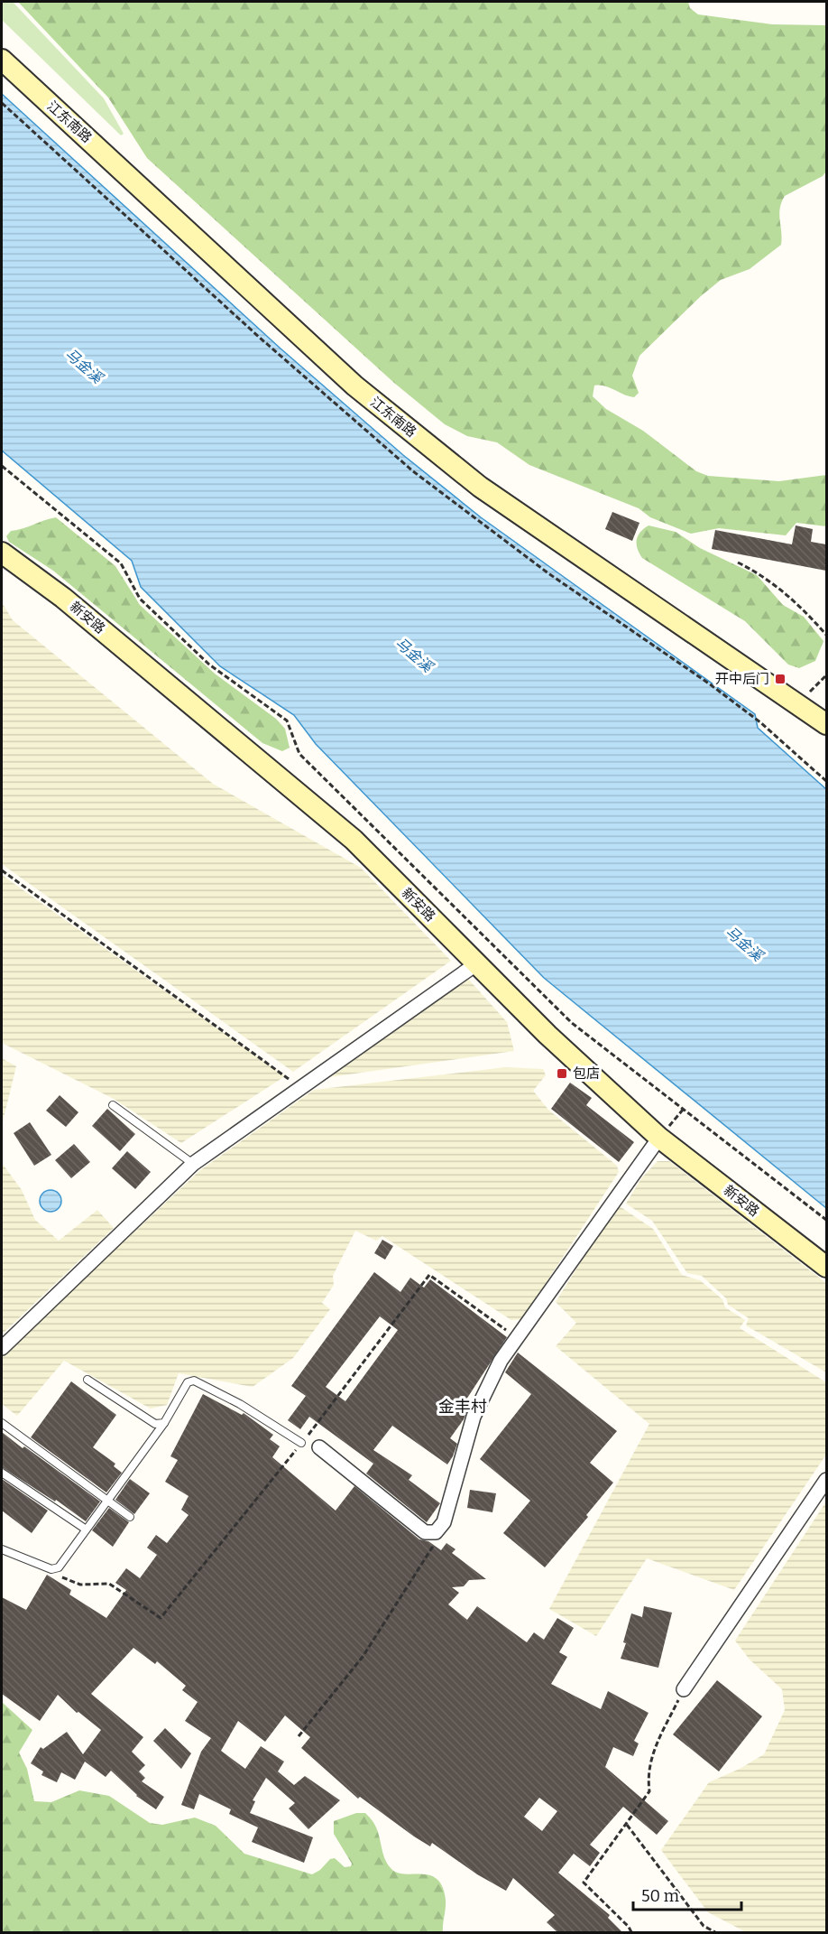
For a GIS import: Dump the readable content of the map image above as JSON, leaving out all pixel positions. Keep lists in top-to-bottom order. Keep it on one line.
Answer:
{"streets":{"main road":["江东南路","新安路"]},"districts":["金丰村"],"water":["马金溪"],"places":{"transit":["开中后门","包店"]},"scale_bar":"50 m"}
